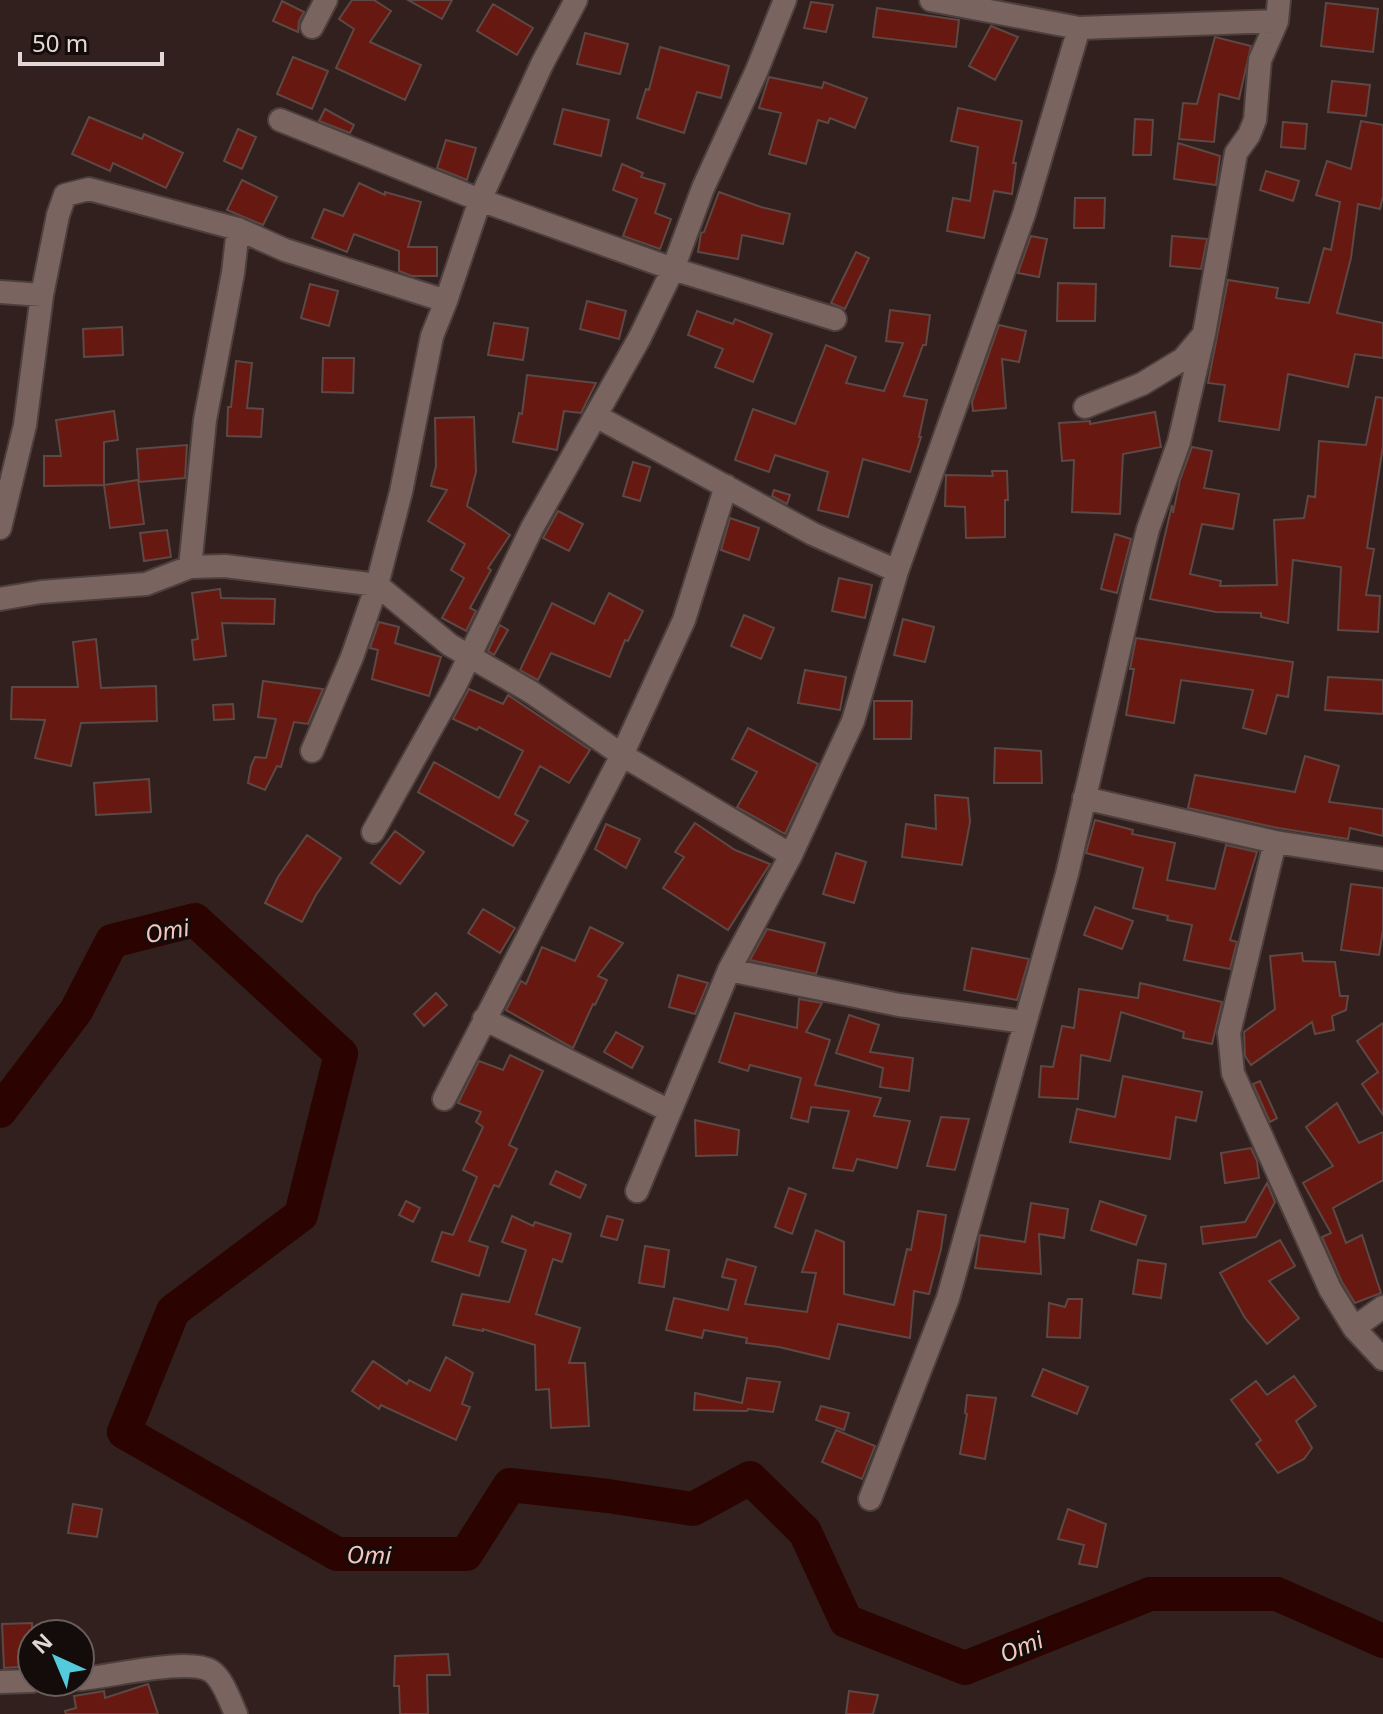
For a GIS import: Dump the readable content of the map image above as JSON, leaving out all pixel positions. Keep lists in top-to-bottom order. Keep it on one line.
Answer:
{"water":["Omi"],"scale_bar":"50 m","north":"top left"}
